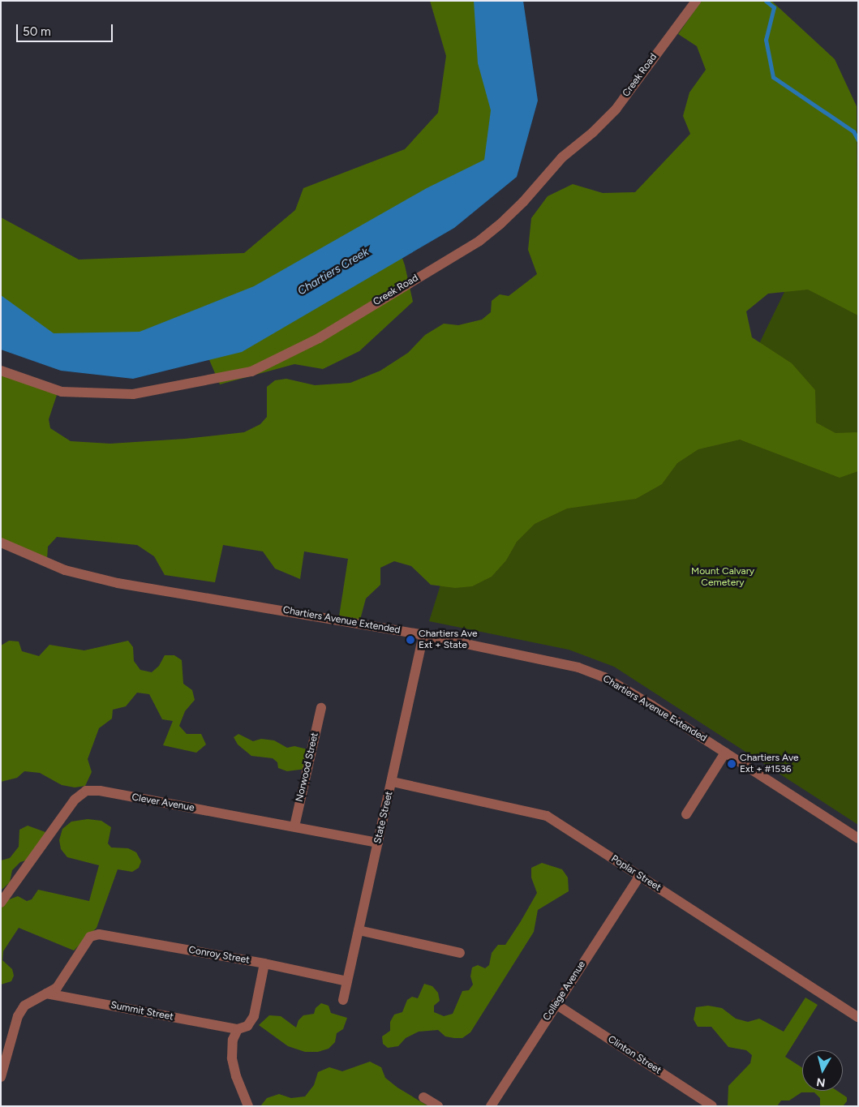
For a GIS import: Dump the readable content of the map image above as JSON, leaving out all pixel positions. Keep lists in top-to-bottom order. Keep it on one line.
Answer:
{"streets":{"street":["Creek Road","Chartiers Avenue Extended","Norwood Street","Clever Avenue","State Street","Poplar Street","Conroy Street","College Avenue","Summit Street","Clinton Street"]},"crossings":[["Chartiers Avenue Extended","State Street"],["Norwood Street","Clever Avenue"],["Clever Avenue","State Street"],["State Street","Poplar Street"],["State Street","Conroy Street"],["Poplar Street","College Avenue"],["Conroy Street","Summit Street"],["College Avenue","Clinton Street"]],"water":["Chartiers Creek"],"parks":["Mount Calvary Cemetery"],"places":["Chartiers Ave Ext + State","Chartiers Ave Ext + #1536"],"scale_bar":"50 m","north":"bottom"}
